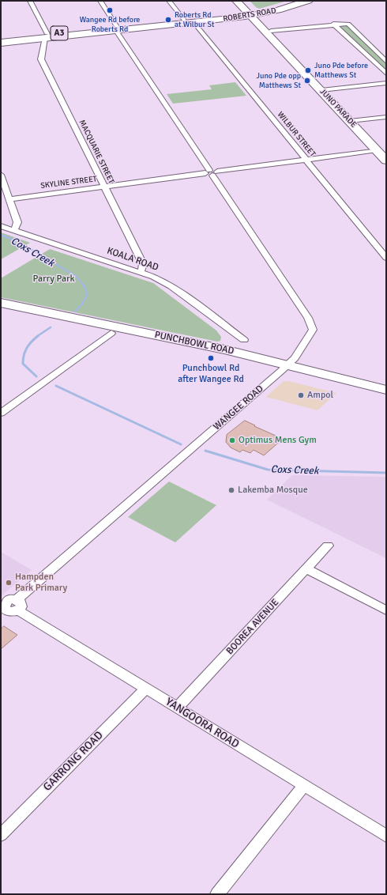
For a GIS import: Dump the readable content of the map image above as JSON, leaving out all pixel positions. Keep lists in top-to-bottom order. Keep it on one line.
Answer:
{"streets":{"highway":["ROBERTS ROAD","A3"],"main road":["JUNO PARADE","PUNCHBOWL ROAD"],"street":["WILBUR STREET","MACQUARIE STREET","SKYLINE STREET","KOALA ROAD","WANGEE ROAD","BOOREA AVENUE","YANGOORA ROAD","GARRONG ROAD"]},"crossings":[["ROBERTS ROAD","JUNO PARADE"],["ROBERTS ROAD","WILBUR STREET"],["ROBERTS ROAD","MACQUARIE STREET"],["ROBERTS ROAD","WANGEE ROAD"],["JUNO PARADE","SKYLINE STREET"],["WILBUR STREET","SKYLINE STREET"],["MACQUARIE STREET","SKYLINE STREET"],["MACQUARIE STREET","KOALA ROAD"],["SKYLINE STREET","WANGEE ROAD"],["PUNCHBOWL ROAD","WANGEE ROAD"],["WANGEE ROAD","YANGOORA ROAD"],["BOOREA AVENUE","YANGOORA ROAD"],["YANGOORA ROAD","GARRONG ROAD"]],"water":["Coxs Creek"],"parks":["Parry Park"],"places":["Wangee Rd before Roberts Rd","Roberts Rd at Wilbur St","Juno Pde before Matthews St","Juno Pde opp Matthews St","Punchbowl Rd after Wangee Rd","Ampol","Optimus Mens Gym","Lakemba Mosque","Hampden Park Primary"]}
